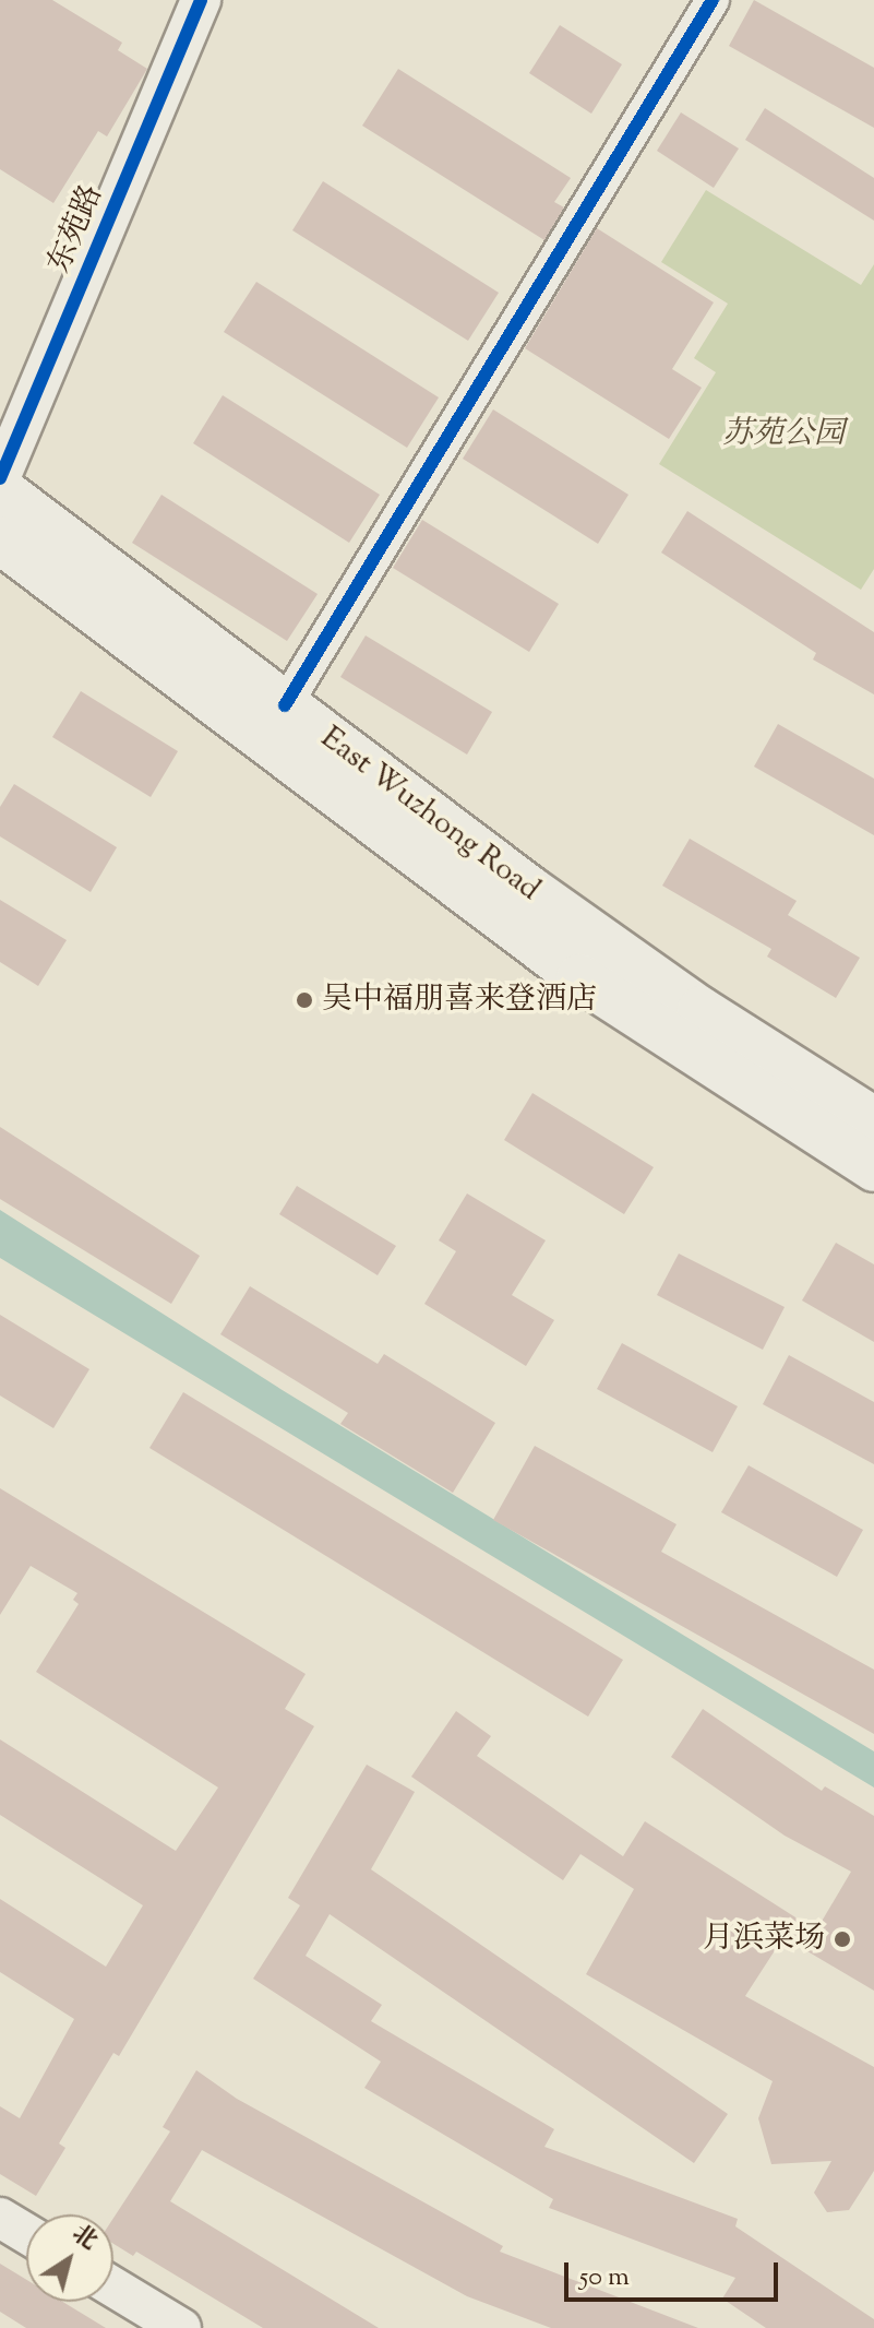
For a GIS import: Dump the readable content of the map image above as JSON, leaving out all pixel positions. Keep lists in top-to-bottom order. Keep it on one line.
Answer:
{"streets":{"main road":["East Wuzhong Road"],"street":["东苑路"]},"parks":["苏苑公园"],"places":["吴中福朋喜来登酒店","月浜菜场"],"scale_bar":"50 m","north":"top right"}
